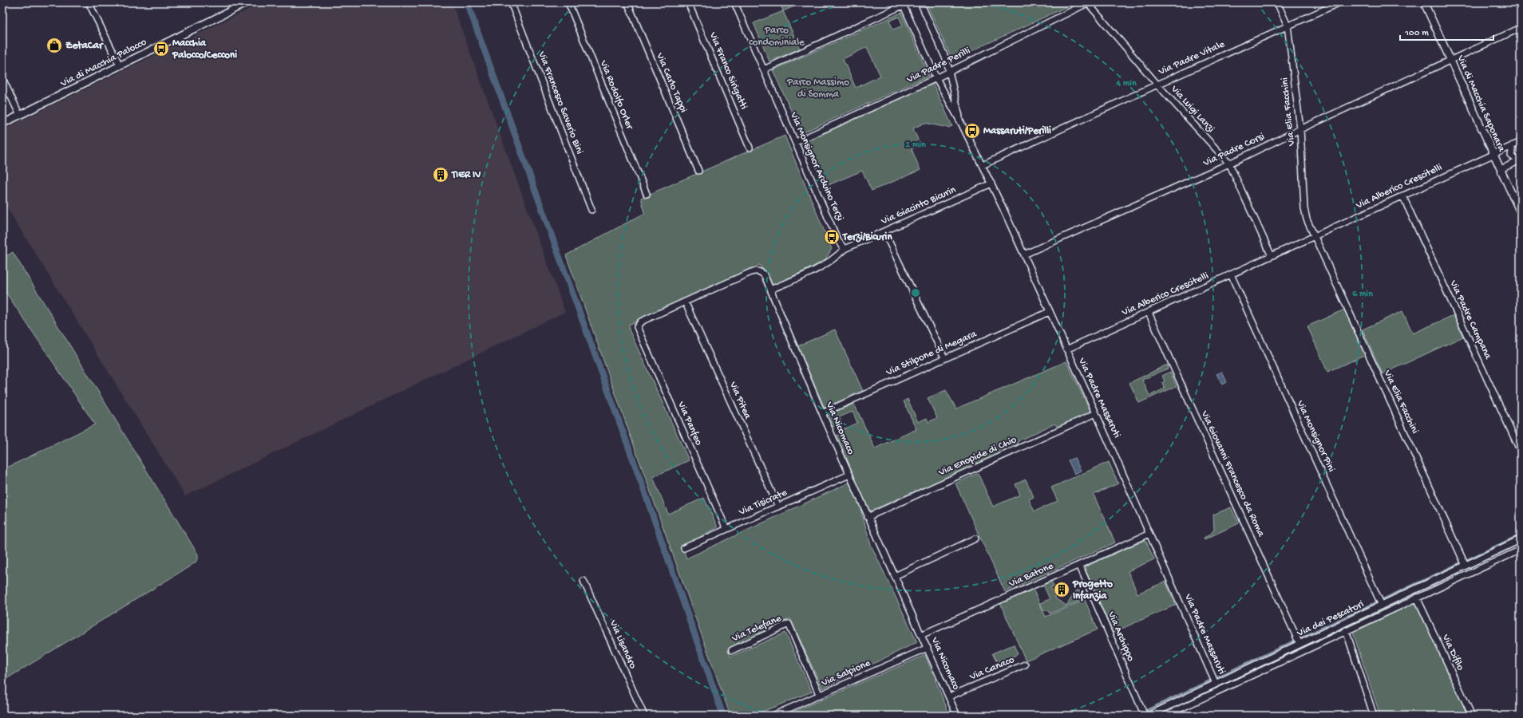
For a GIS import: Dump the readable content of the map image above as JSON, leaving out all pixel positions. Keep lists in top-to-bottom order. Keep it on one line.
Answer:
{"streets":{"street":["Via Padre Vitale","Via di Macchia Palocco","Via Padre Perilli","Via Franco Sirigatti","Via Carlo Tappi","Via Rodolfo Orler","Via Francesco Saverio Bini","Via di Macchia Saponara","Via Luigi Lanzi","Via Elia Facchini","Via Padre Corsi","Via Monsignor Arduino Terzi","Via Alberico Crescitelli","Via Giacinto Bicurin","Via Padre Campana","Via Stilpone di Megara","Via Padre Massaruti","Via Pitea","Via Panfeo","Via Nicomaco","Via Monsignor Pini","Via Enopide di Chio","Via Giovanni Francesco da Roma","Via Tisicrate","Via Batone","Via dei Pescatori","Via Telefane","Via Archippo","Via Lisandro","Via Difilo","Via Canaco","Via Salpione"]},"crossings":[["Via Padre Vitale","Via Luigi Lanzi"],["Via Padre Vitale","Via Elia Facchini"],["Via Padre Vitale","Via Padre Massaruti"],["Via Padre Perilli","Via Luigi Lanzi"],["Via Padre Perilli","Via Monsignor Arduino Terzi"],["Via Padre Perilli","Via Padre Massaruti"],["Via di Macchia Saponara","Via Padre Corsi"],["Via di Macchia Saponara","Via Alberico Crescitelli"],["Via Luigi Lanzi","Via Padre Corsi"],["Via Luigi Lanzi","Via Alberico Crescitelli"],["Via Elia Facchini","Via Padre Corsi"],["Via Elia Facchini","Via Alberico Crescitelli"],["Via Elia Facchini","Via dei Pescatori"],["Via Padre Corsi","Via Padre Massaruti"],["Via Monsignor Arduino Terzi","Via Giacinto Bicurin"],["Via Alberico Crescitelli","Via Padre Campana"],["Via Alberico Crescitelli","Via Padre Massaruti"],["Via Alberico Crescitelli","Via Monsignor Pini"],["Via Alberico Crescitelli","Via Giovanni Francesco da Roma"],["Via Giacinto Bicurin","Via Padre Massaruti"],["Via Giacinto Bicurin","Via Nicomaco"],["Via Stilpone di Megara","Via Padre Massaruti"],["Via Stilpone di Megara","Via Nicomaco"],["Via Padre Massaruti","Via Enopide di Chio"],["Via Padre Massaruti","Via Batone"],["Via Padre Massaruti","Via dei Pescatori"],["Via Pitea","Via Nicomaco"],["Via Pitea","Via Tisicrate"],["Via Panfeo","Via Nicomaco"],["Via Panfeo","Via Tisicrate"],["Via Nicomaco","Via Enopide di Chio"],["Via Nicomaco","Via Tisicrate"],["Via Nicomaco","Via Batone"],["Via Nicomaco","Via Canaco"],["Via Nicomaco","Via Salpione"],["Via Monsignor Pini","Via dei Pescatori"],["Via Giovanni Francesco da Roma","Via dei Pescatori"],["Via Batone","Via Archippo"],["Via dei Pescatori","Via Archippo"],["Via dei Pescatori","Via Difilo"],["Via Telefane","Via Salpione"]],"parks":["Parco condominiale","Parco Massimo di Somma"],"places":{"shop":["ZetaCar"],"bus stop":["Macchia Palocco/Cecconi","Massaruti/Perilli","Terzi/Bicurin"],"building":["TIER IV","Progetto Infanzia"]},"scale_bar":"100 m","rings":["4 min","2 min","6 min"]}
